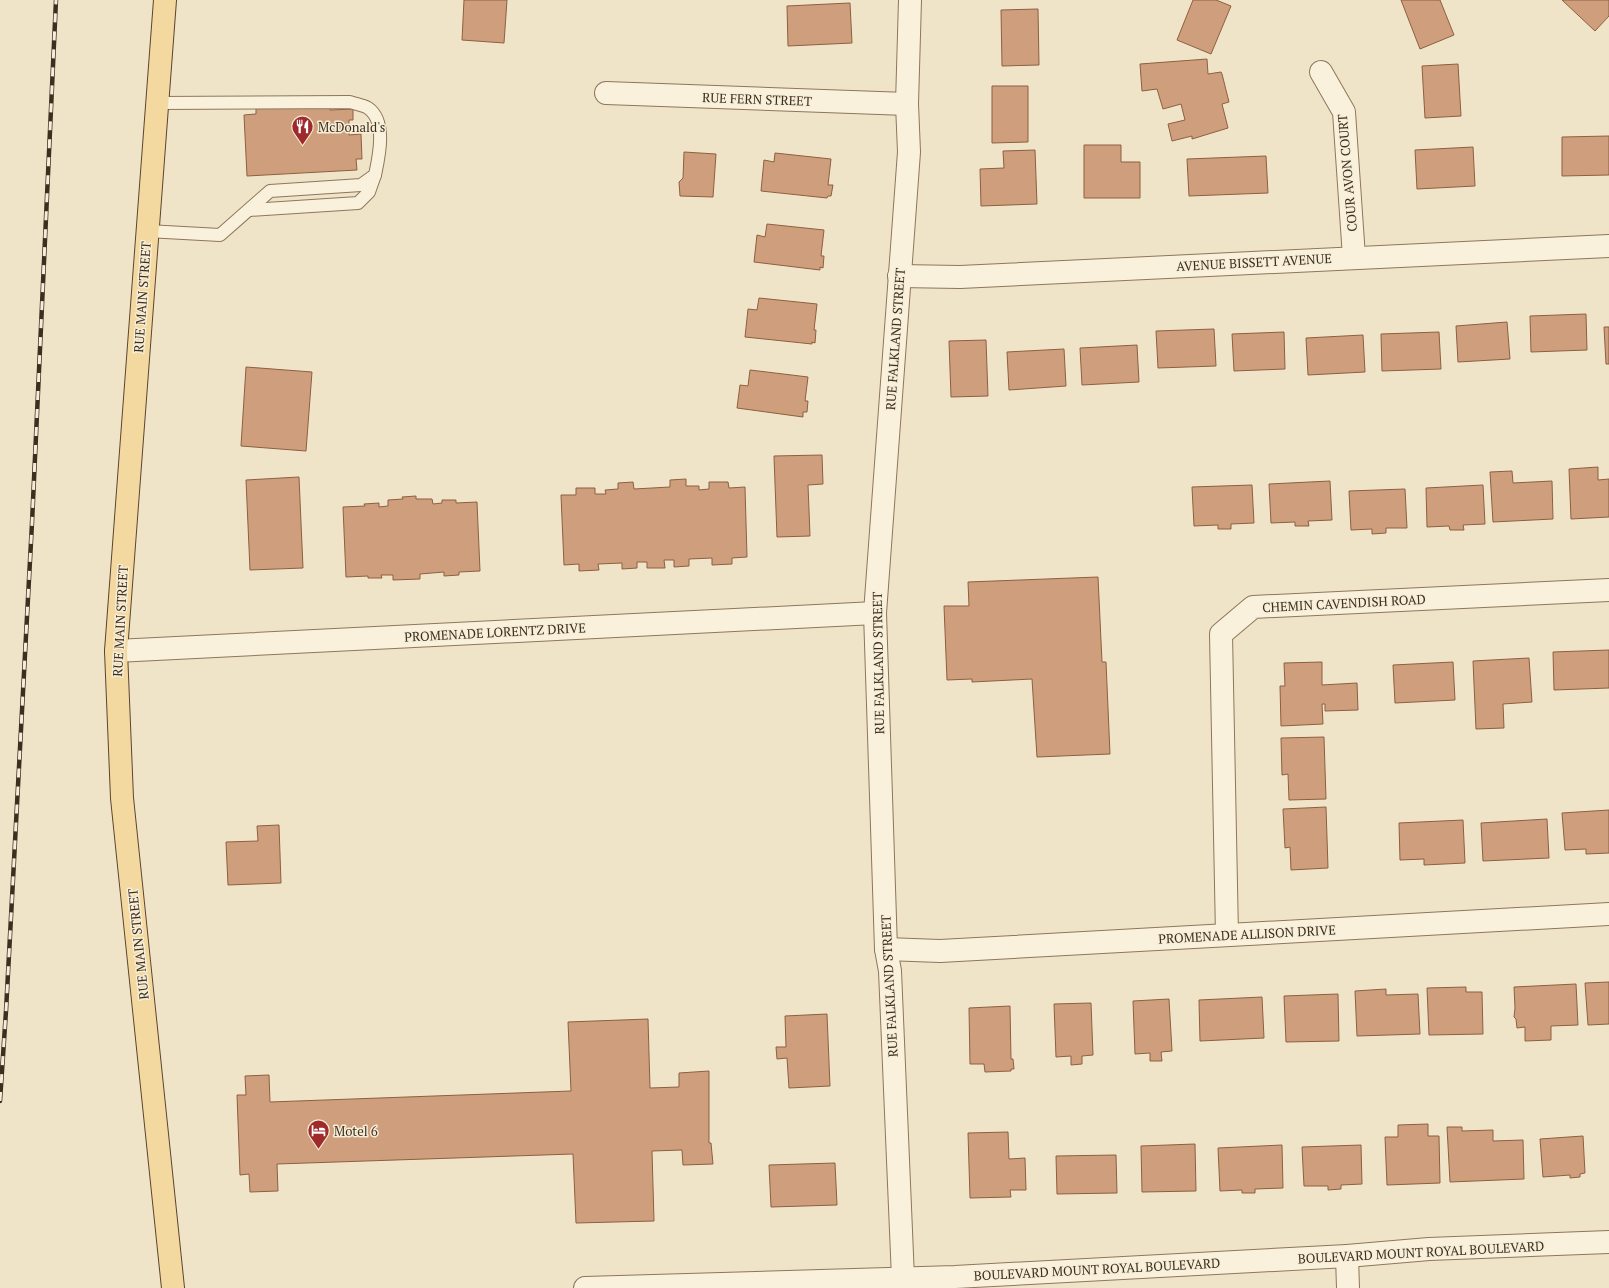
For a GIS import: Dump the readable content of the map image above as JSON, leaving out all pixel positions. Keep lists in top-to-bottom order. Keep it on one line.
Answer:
{"streets":{"main road":["RUE MAIN STREET"],"street":["RUE FERN STREET","COUR AVON COURT","AVENUE BISSETT AVENUE","RUE FALKLAND STREET","CHEMIN CAVENDISH ROAD","PROMENADE LORENTZ DRIVE","PROMENADE ALLISON DRIVE","BOULEVARD MOUNT ROYAL BOULEVARD"]},"crossings":[["RUE FERN STREET","RUE FALKLAND STREET"],["COUR AVON COURT","AVENUE BISSETT AVENUE"],["AVENUE BISSETT AVENUE","RUE FALKLAND STREET"],["RUE MAIN STREET","PROMENADE LORENTZ DRIVE"],["RUE FALKLAND STREET","PROMENADE LORENTZ DRIVE"],["RUE FALKLAND STREET","PROMENADE ALLISON DRIVE"],["RUE FALKLAND STREET","BOULEVARD MOUNT ROYAL BOULEVARD"],["CHEMIN CAVENDISH ROAD","PROMENADE ALLISON DRIVE"]],"places":{"restaurant":["McDonald's"],"hotel":["Motel 6"]}}
